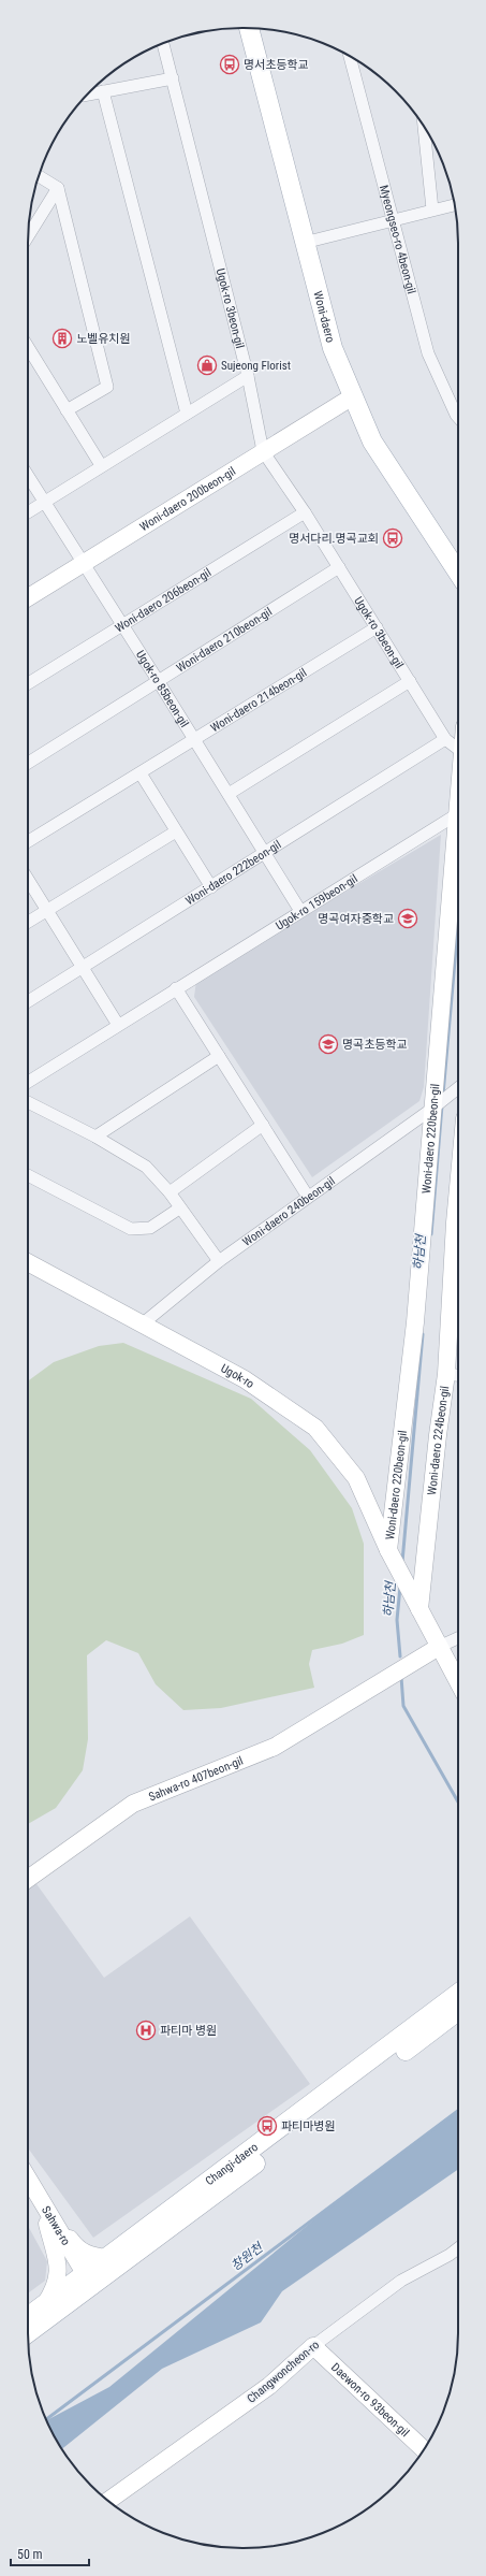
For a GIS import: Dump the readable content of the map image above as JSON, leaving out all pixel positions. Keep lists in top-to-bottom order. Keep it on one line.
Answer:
{"streets":{"main road":["Woni-daero","Changi-daero"],"street":["Myeongseo-ro 4beon-gil","Ugok-ro 3beon-gil","Woni-daero 200beon-gil","Woni-daero 206beon-gil","Woni-daero 210beon-gil","Ugok-ro 85beon-gil","Woni-daero 214beon-gil","Woni-daero 222beon-gil","Ugok-ro 159beon-gil","Woni-daero 220beon-gil","Woni-daero 240beon-gil","Ugok-ro","Woni-daero 224beon-gil","Sahwa-ro 407beon-gil","Sahwa-ro","Changwoncheon-ro","Daewon-ro 93beon-gil"]},"crossings":[["Ugok-ro 3beon-gil","Woni-daero 200beon-gil"],["Ugok-ro 3beon-gil","Woni-daero 206beon-gil"],["Ugok-ro 3beon-gil","Woni-daero 210beon-gil"],["Ugok-ro 3beon-gil","Woni-daero 214beon-gil"],["Ugok-ro 3beon-gil","Woni-daero 222beon-gil"],["Woni-daero","Woni-daero 200beon-gil"],["Woni-daero 200beon-gil","Ugok-ro 85beon-gil"],["Woni-daero 206beon-gil","Ugok-ro 85beon-gil"],["Woni-daero 210beon-gil","Ugok-ro 85beon-gil"],["Ugok-ro 85beon-gil","Woni-daero 214beon-gil"],["Ugok-ro 85beon-gil","Woni-daero 222beon-gil"],["Ugok-ro 85beon-gil","Ugok-ro 159beon-gil"],["Ugok-ro 159beon-gil","Woni-daero 220beon-gil"],["Woni-daero 220beon-gil","Woni-daero 240beon-gil"],["Woni-daero 220beon-gil","Ugok-ro"],["Woni-daero 240beon-gil","Ugok-ro"],["Ugok-ro","Woni-daero 224beon-gil"],["Changi-daero","Sahwa-ro"],["Changwoncheon-ro","Daewon-ro 93beon-gil"]],"water":["하남천","창원천"],"places":{"bus stop":["명서초등학교","명서다리.명곡교회","파티마병원"],"building":["노벨유치원"],"shop":["Sujeong Florist"],"school or university":["명곡여자중학교","명곡초등학교"],"hospital":["파티마 병원"]},"scale_bar":"50 m"}
